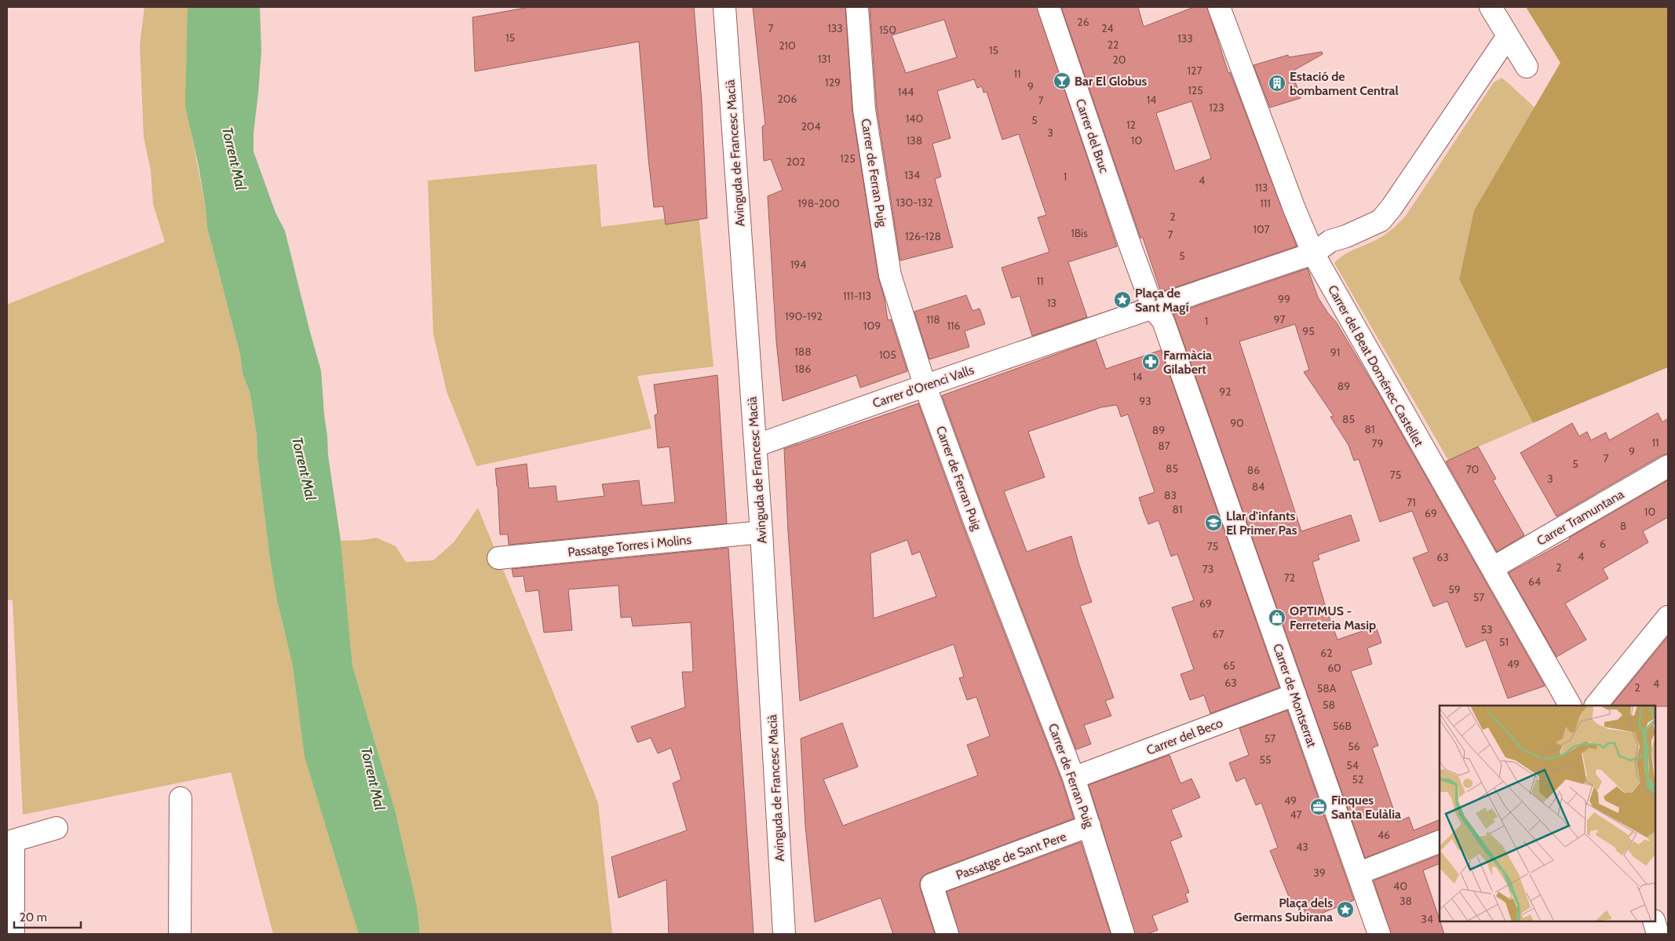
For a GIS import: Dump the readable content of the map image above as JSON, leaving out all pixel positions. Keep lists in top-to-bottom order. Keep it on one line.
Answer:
{"streets":{"street":["Carrer del Bruc","Avinguda de Francesc Macià","Carrer de Ferran Puig","Carrer del Beat Doménec Castellet","Carrer d'Orenci Valls","Carrer Tramuntana","Passatge Torres i Molins","Carrer de Montserrat","Carrer del Beco","Passatge de Sant Pere"]},"crossings":[["Carrer del Bruc","Carrer d'Orenci Valls"],["Carrer del Bruc","Carrer de Montserrat"],["Avinguda de Francesc Macià","Carrer d'Orenci Valls"],["Avinguda de Francesc Macià","Passatge Torres i Molins"],["Carrer de Ferran Puig","Carrer d'Orenci Valls"],["Carrer de Ferran Puig","Carrer del Beco"],["Carrer de Ferran Puig","Passatge de Sant Pere"],["Carrer del Beat Doménec Castellet","Carrer Tramuntana"],["Carrer d'Orenci Valls","Carrer de Montserrat"],["Carrer de Montserrat","Carrer del Beco"]],"water":["Torrent Mal"],"places":{"bar":["Bar El Globus"],"building":["Estació de bombament Central"],"place":["Plaça de Sant Magí","Plaça dels Germans Subirana"],"pharmacy":["Farmàcia Gilabert"],"school or university":["Llar d'infants El Primer Pas"],"shop":["OPTIMUS - Ferreteria Masip"],"office":["Finques Santa Eulàlia"]},"house_numbers":["26","7","133","24","150","15","133","22","210","15","131","20","127","11","129","9","125","144","206","14","7","123","140","5","12","204","3","138","10","125","202","134","1","4","113","130-132","198-200","111","2","107","1Bis","7","126-128","5","194","11","111-113","99","13","190-192","118","97","1","109","116","95","188","91","105","186","14","89","92","93","85","90","81","89","11","79","87","9","7","5","85","70","86","75","3","84","83","71","81","10","69","8","6","75","4","63","2","73","72","64","59","57","69","53","67","51","62","49","65","60","63","4","2","58A","58","56B","57","56","55","54","52","49","47","46","43","39","40","38","34"],"scale_bar":"20 m"}
